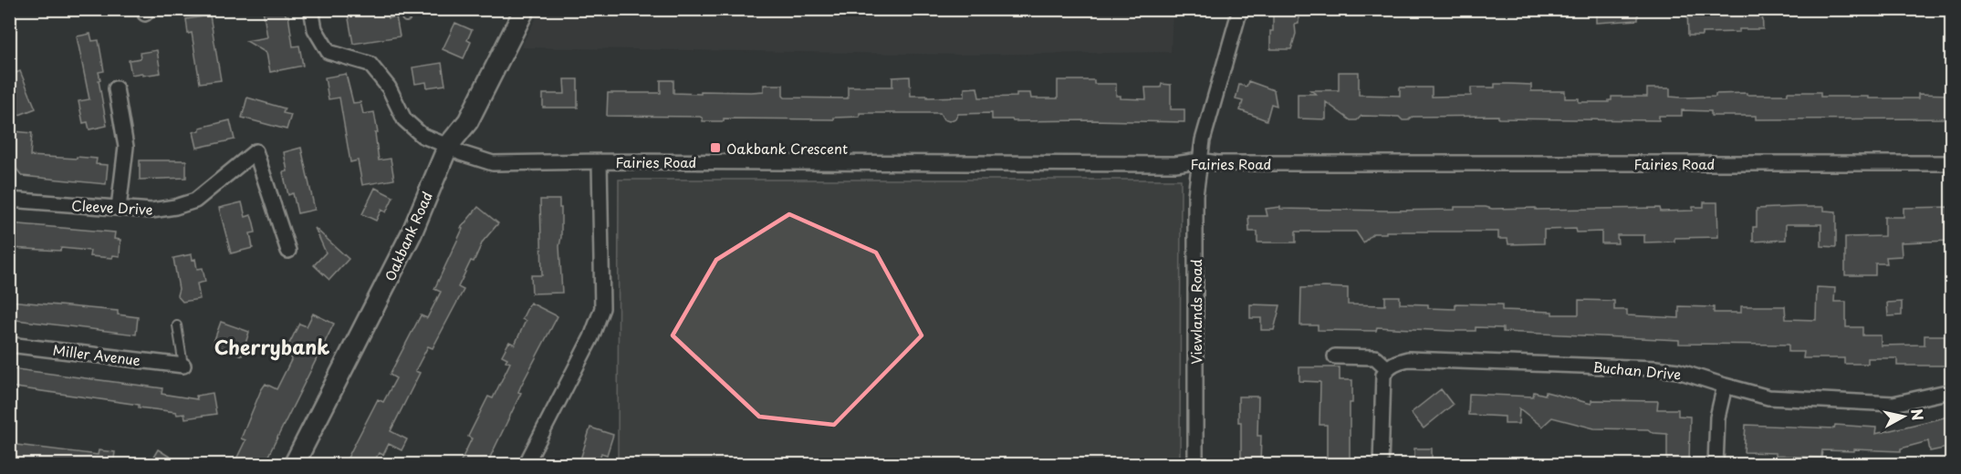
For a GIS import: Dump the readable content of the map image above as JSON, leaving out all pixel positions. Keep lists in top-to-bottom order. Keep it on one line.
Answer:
{"streets":{"street":["Fairies Road","Cleeve Drive","Oakbank Road","Viewlands Road","Miller Avenue","Buchan Drive"]},"crossings":[["Fairies Road","Oakbank Road"],["Fairies Road","Viewlands Road"]],"districts":["Cherrybank"],"places":{"transit":["Oakbank Crescent"]},"north":"right"}
